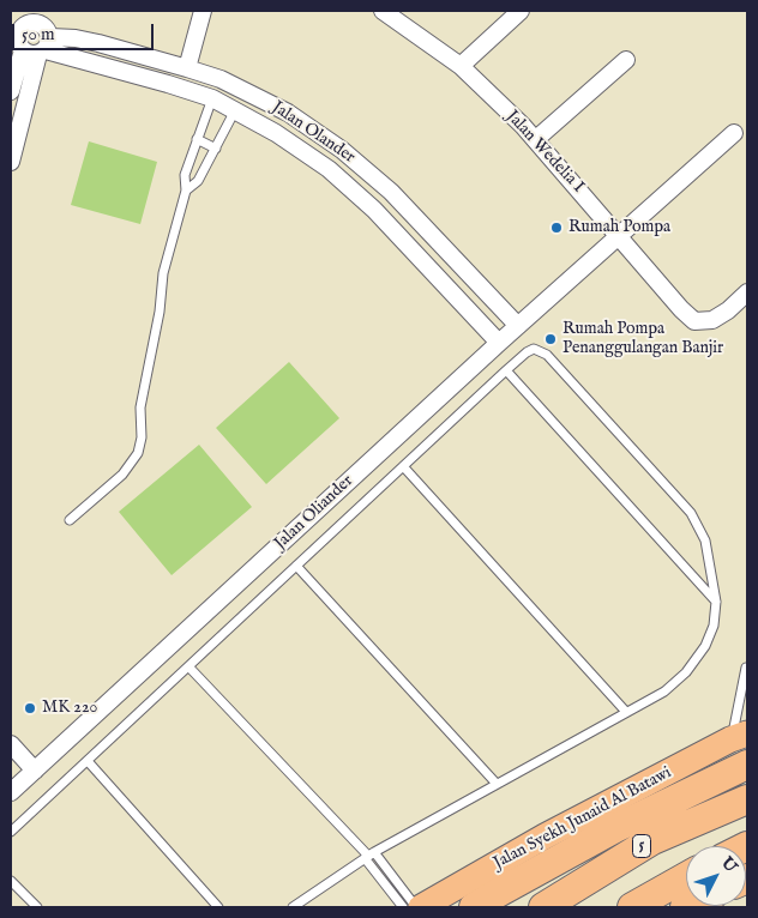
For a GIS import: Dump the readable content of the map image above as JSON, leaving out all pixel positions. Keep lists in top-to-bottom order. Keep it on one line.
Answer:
{"streets":{"highway":["5"],"main road":["Jalan Syekh Junaid Al Batawi"],"street":["Jalan Olander","Jalan Wedelia I","Jalan Oliander"]},"crossings":[["Jalan Olander","Jalan Oliander"],["Jalan Wedelia I","Jalan Oliander"]],"places":["Rumah Pompa","Rumah Pompa Penanggulangan Banjir","MK 220"],"scale_bar":"50 m","north":"top right"}
